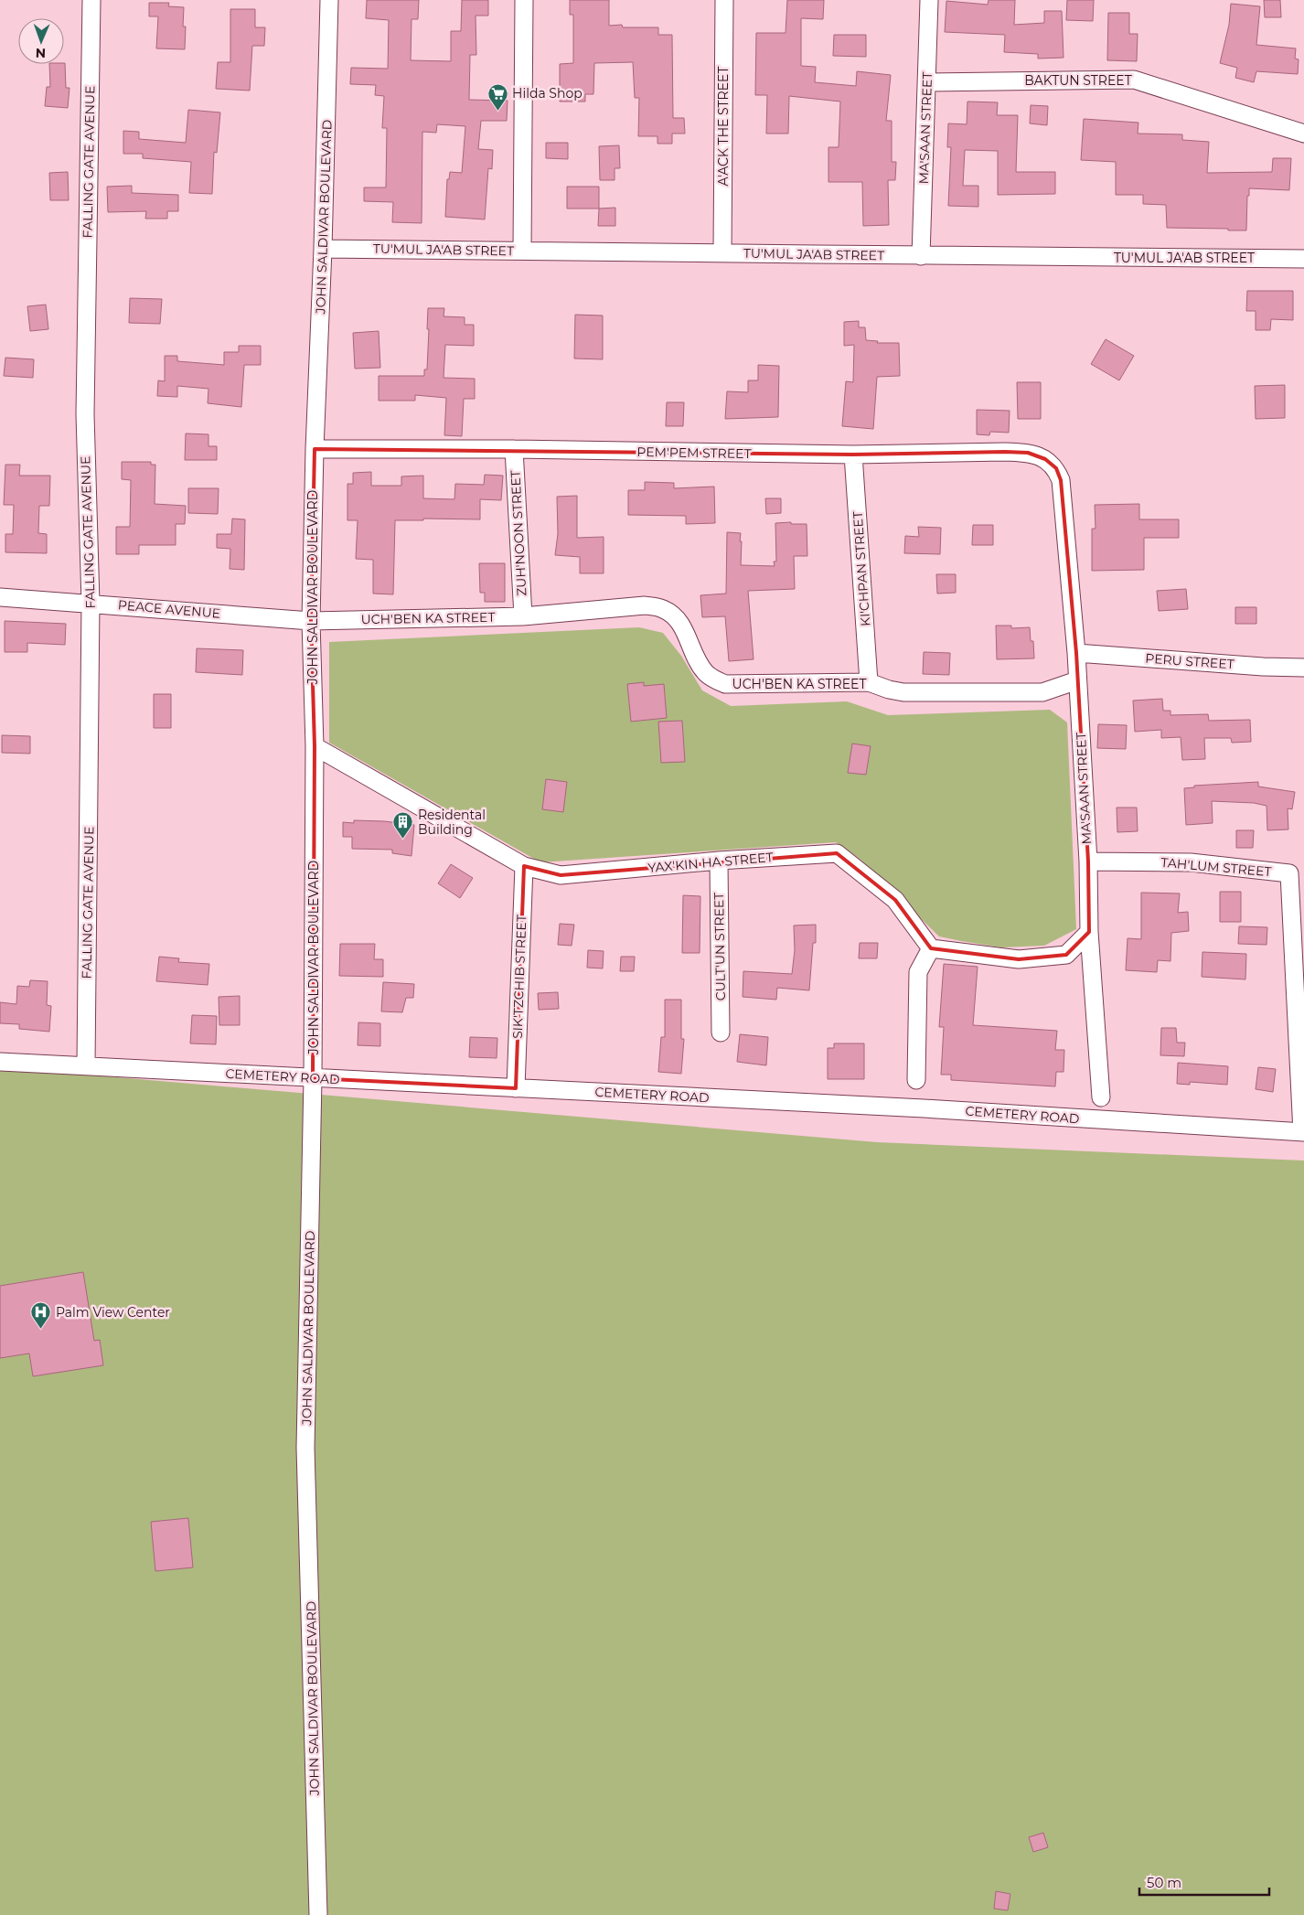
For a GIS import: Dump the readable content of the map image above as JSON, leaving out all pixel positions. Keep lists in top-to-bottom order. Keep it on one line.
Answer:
{"streets":{"street":["BAKTUN STREET","A'ACK THE STREET","MA'SAAN STREET","FALLING GATE AVENUE","JOHN SALDIVAR BOULEVARD","TU'MUL JA'AB STREET","PEM'PEM STREET","ZUH'NOON STREET","KI'CHPAN STREET","PEACE AVENUE","UCH'BEN KA STREET","PERU STREET","YAX'KIN HA STREET","TAH'LUM STREET","CULT'UN STREET","SIK'TZCHIB STREET","CEMETERY ROAD"]},"crossings":[["BAKTUN STREET","MA'SAAN STREET"],["A'ACK THE STREET","TU'MUL JA'AB STREET"],["MA'SAAN STREET","TU'MUL JA'AB STREET"],["MA'SAAN STREET","PEM'PEM STREET"],["MA'SAAN STREET","UCH'BEN KA STREET"],["MA'SAAN STREET","PERU STREET"],["MA'SAAN STREET","TAH'LUM STREET"],["FALLING GATE AVENUE","PEACE AVENUE"],["FALLING GATE AVENUE","CEMETERY ROAD"],["JOHN SALDIVAR BOULEVARD","TU'MUL JA'AB STREET"],["JOHN SALDIVAR BOULEVARD","PEM'PEM STREET"],["JOHN SALDIVAR BOULEVARD","PEACE AVENUE"],["JOHN SALDIVAR BOULEVARD","UCH'BEN KA STREET"],["JOHN SALDIVAR BOULEVARD","YAX'KIN HA STREET"],["JOHN SALDIVAR BOULEVARD","CEMETERY ROAD"],["PEM'PEM STREET","ZUH'NOON STREET"],["PEM'PEM STREET","KI'CHPAN STREET"],["ZUH'NOON STREET","UCH'BEN KA STREET"],["KI'CHPAN STREET","UCH'BEN KA STREET"],["PEACE AVENUE","UCH'BEN KA STREET"],["YAX'KIN HA STREET","CULT'UN STREET"],["YAX'KIN HA STREET","SIK'TZCHIB STREET"],["TAH'LUM STREET","CEMETERY ROAD"],["SIK'TZCHIB STREET","CEMETERY ROAD"]],"places":{"supermarket":["Hilda Shop"],"building":["Residental Building"],"hospital":["Palm View Center"]},"scale_bar":"50 m","north":"bottom"}
